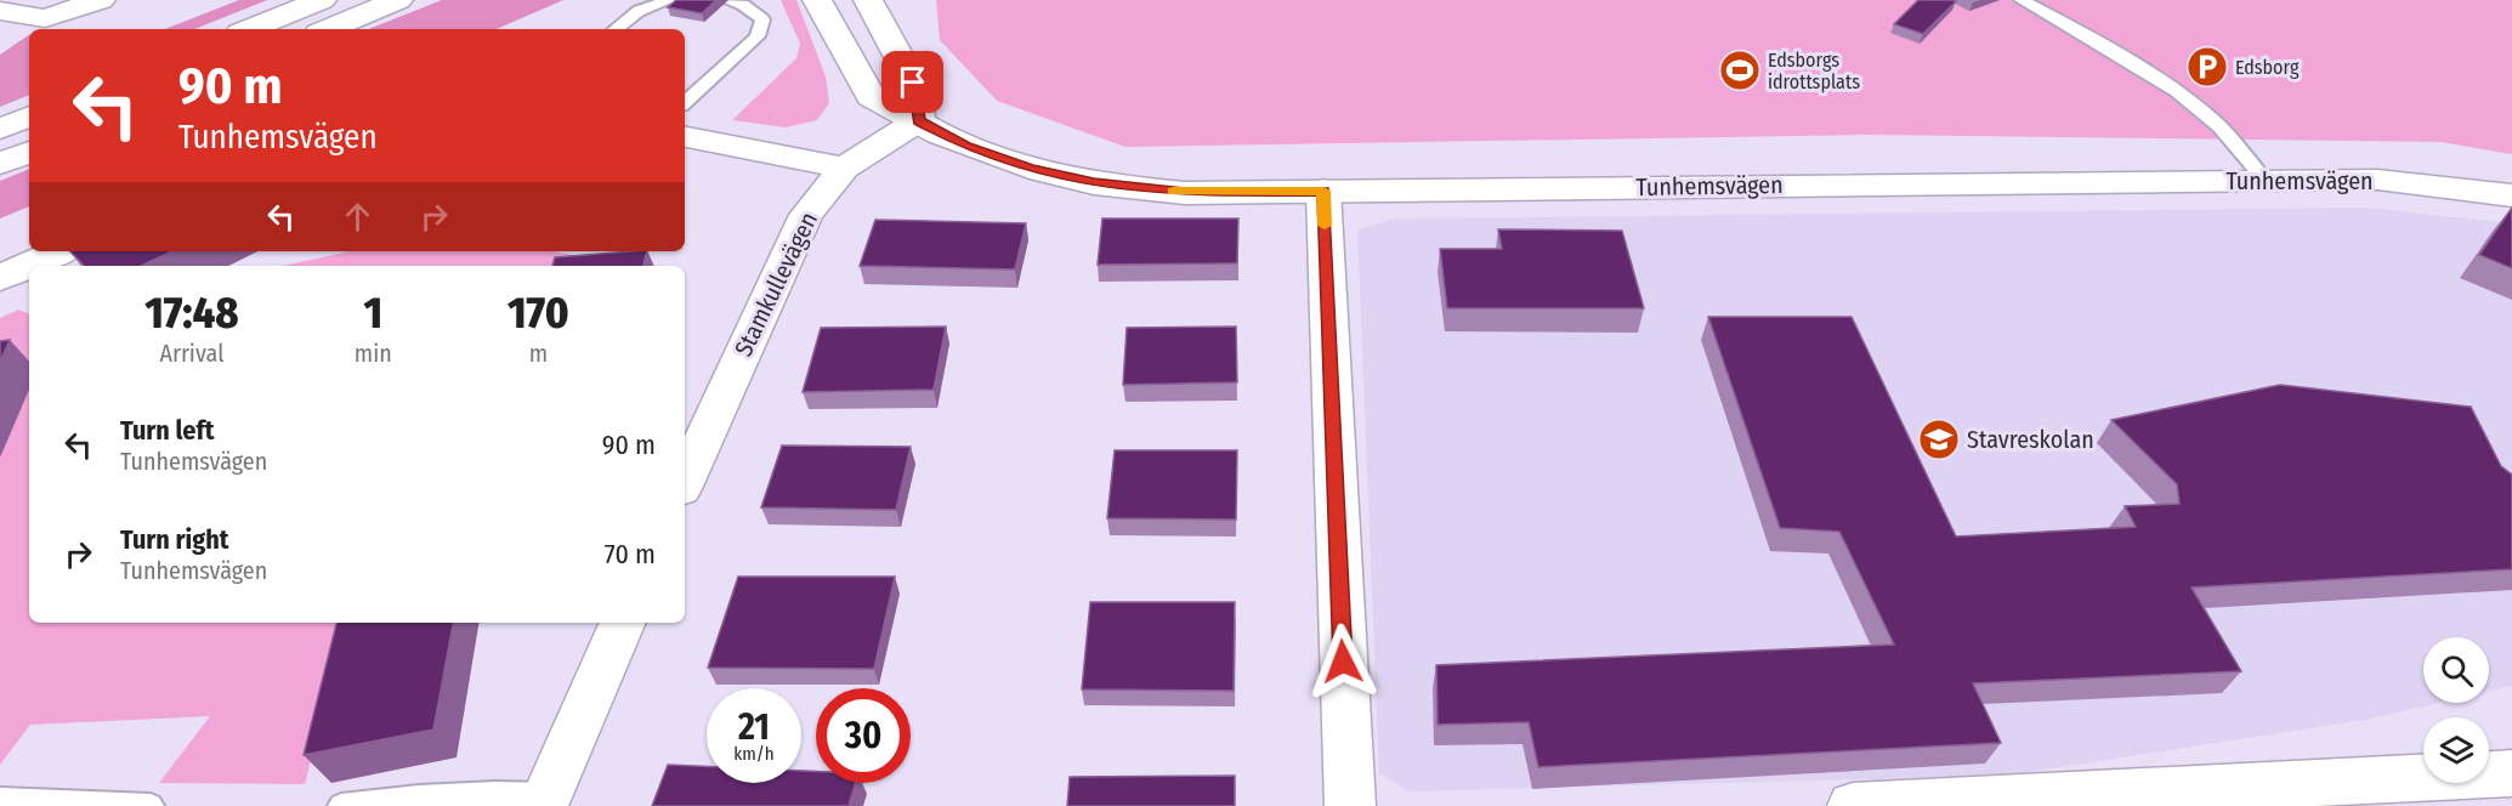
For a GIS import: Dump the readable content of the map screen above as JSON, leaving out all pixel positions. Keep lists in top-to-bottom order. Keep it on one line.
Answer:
{"streets":{"main road":["Tunhemsvägen","Stamkullevägen"]},"crossings":[["Tunhemsvägen","Stamkullevägen"]],"places":{"parking":["Edsborg"],"sports":["Edsborgs idrottsplats"],"school or university":["Stavreskolan"]},"page":{"turn":["90 m","Tunhemsvägen"],"eta":["17:48","Arrival","1","min","170","m"],"list":[{"name":"Turn left","note":"Tunhemsvägen","value":"90 m"},{"name":"Turn right","note":"Tunhemsvägen","value":"70 m"}],"speed":"21 km/h","limit":"30"}}
